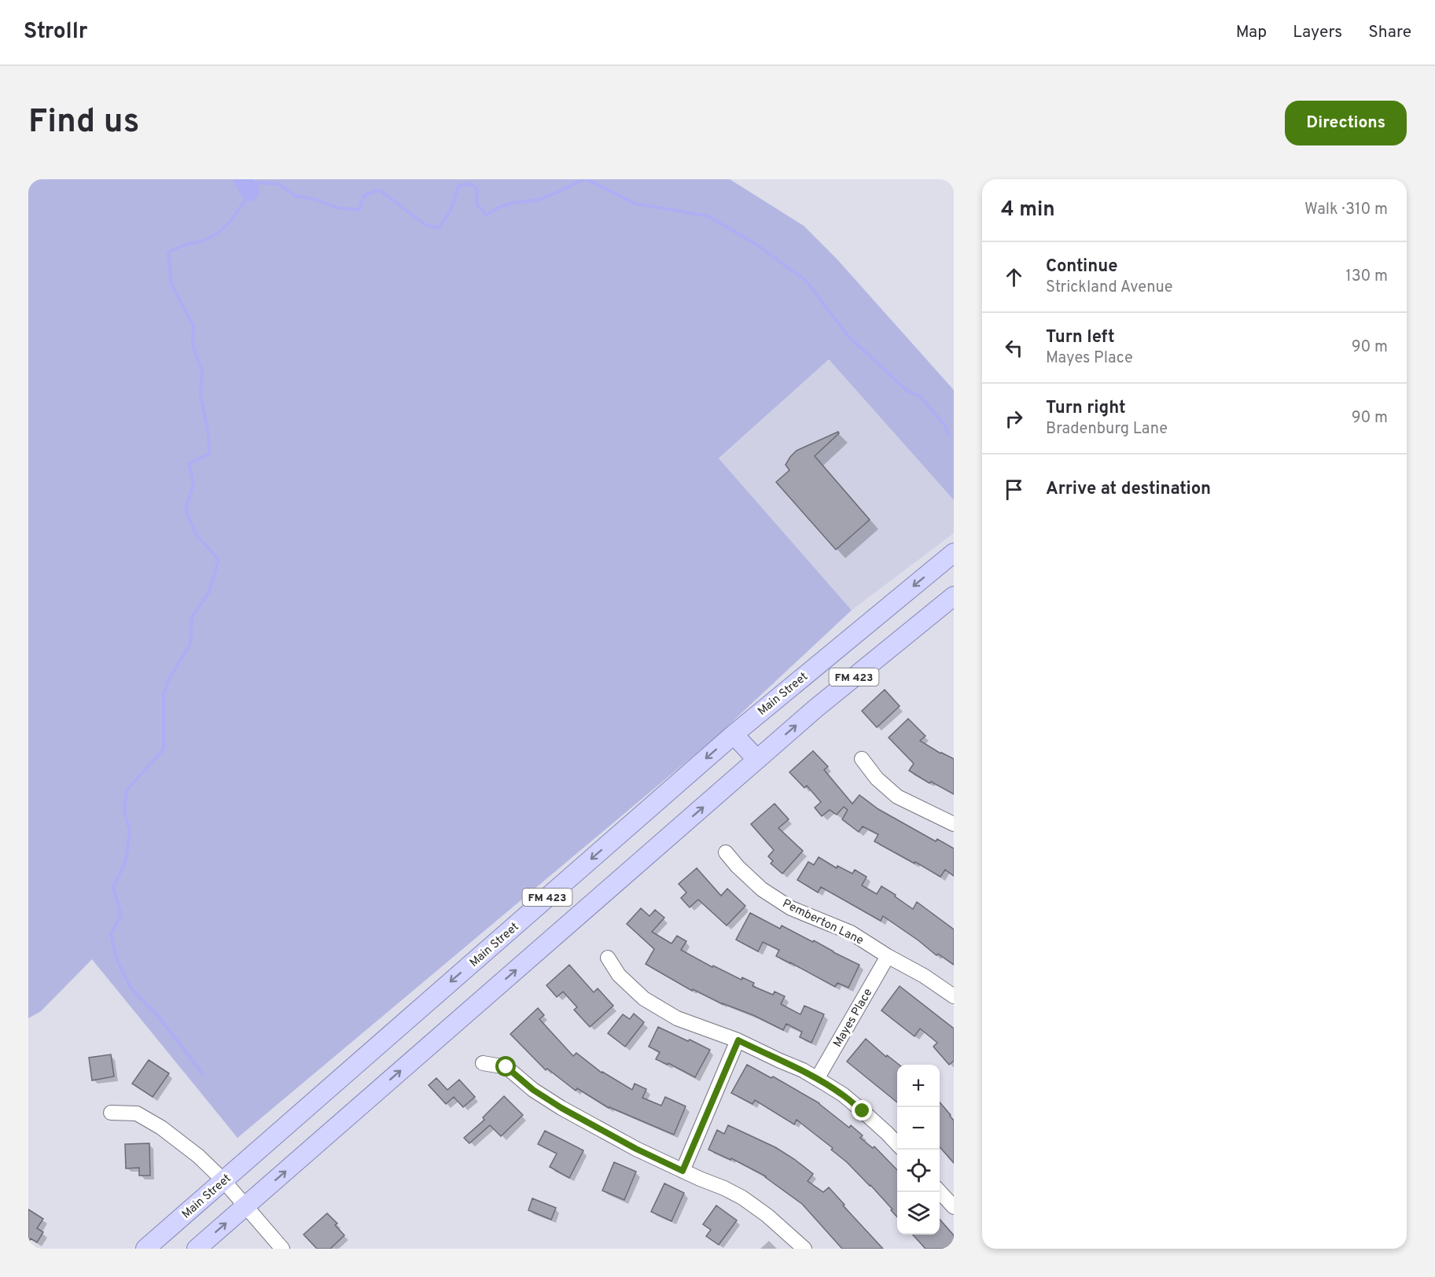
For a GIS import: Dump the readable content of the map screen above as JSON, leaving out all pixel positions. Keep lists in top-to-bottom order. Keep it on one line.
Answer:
{"streets":{"main road":["FM 423","Main Street"],"street":["Pemberton Lane","Mayes Place"]},"crossings":[["Pemberton Lane","Mayes Place"]],"page":{"header":"Strollr","nav":["Map","Layers","Share"],"buttons":"Directions","title":"Find us","heading":["4 min","Walk · 310 m"],"list":[["Continue","Strickland Avenue","130 m"],["Turn left","Mayes Place","90 m"],["Turn right","Bradenburg Lane","90 m"],"Arrive at destination"],"map_buttons":["+","−"]}}
